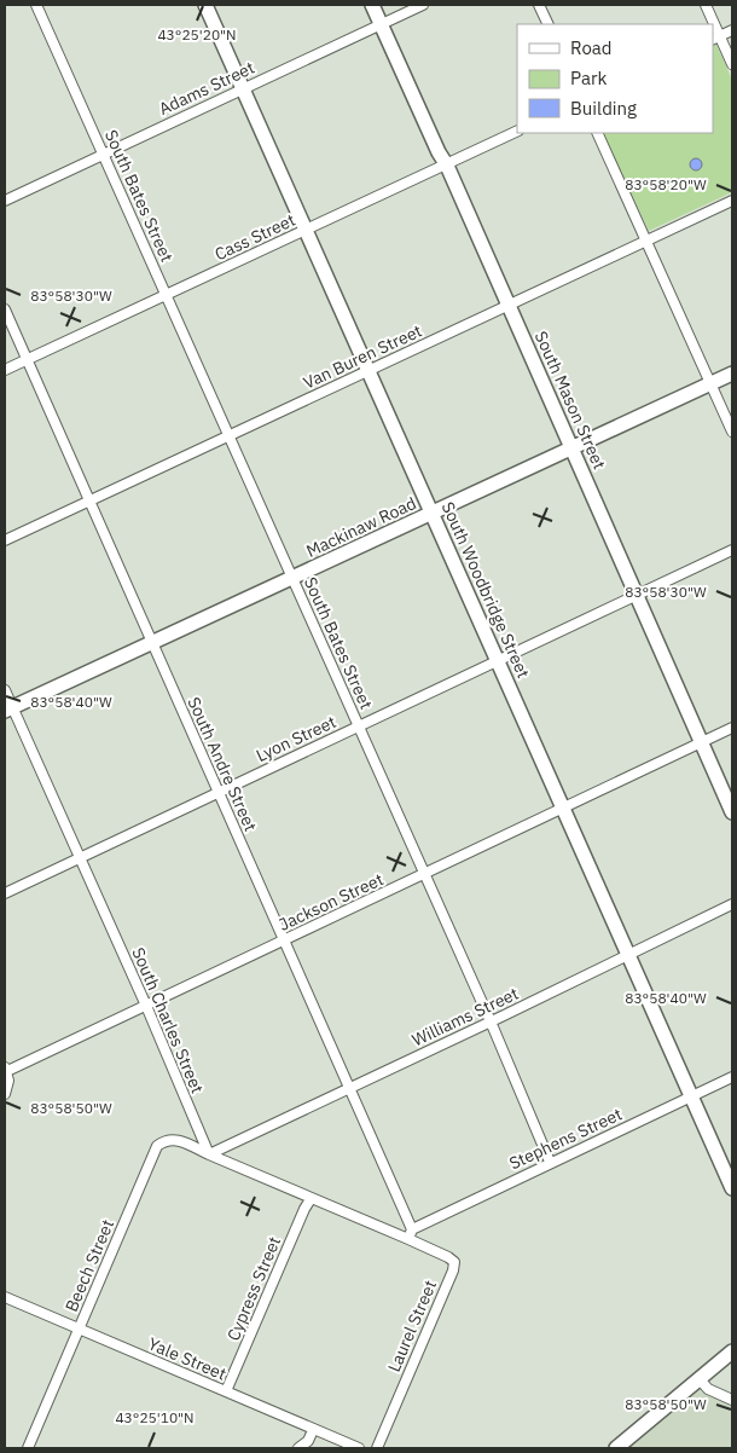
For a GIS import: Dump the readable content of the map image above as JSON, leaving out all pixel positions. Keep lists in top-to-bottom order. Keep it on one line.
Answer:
{"streets":{"main road":["South Mason Street","Mackinaw Road","South Woodbridge Street"],"street":["Adams Street","South Bates Street","Cass Street","Van Buren Street","Lyon Street","South Andre Street","Jackson Street","Williams Street","South Charles Street","Stephens Street","Beech Street","Cypress Street","Laurel Street","Yale Street"]},"crossings":[["Adams Street","South Bates Street"],["Adams Street","South Mason Street"],["Adams Street","South Woodbridge Street"],["South Bates Street","Cass Street"],["South Bates Street","Van Buren Street"],["South Bates Street","Mackinaw Road"],["South Bates Street","Lyon Street"],["South Bates Street","Jackson Street"],["South Bates Street","Williams Street"],["South Bates Street","Stephens Street"],["Cass Street","South Mason Street"],["Cass Street","South Woodbridge Street"],["Cass Street","South Andre Street"],["Van Buren Street","South Mason Street"],["Van Buren Street","South Woodbridge Street"],["Van Buren Street","South Andre Street"],["South Mason Street","Mackinaw Road"],["South Mason Street","Lyon Street"],["South Mason Street","Jackson Street"],["Mackinaw Road","South Woodbridge Street"],["Mackinaw Road","South Andre Street"],["Mackinaw Road","South Charles Street"],["South Woodbridge Street","Lyon Street"],["South Woodbridge Street","Jackson Street"],["South Woodbridge Street","Williams Street"],["South Woodbridge Street","Stephens Street"],["Lyon Street","South Andre Street"],["Lyon Street","South Charles Street"],["South Andre Street","Jackson Street"],["South Andre Street","Williams Street"],["South Andre Street","Stephens Street"],["Jackson Street","South Charles Street"],["Williams Street","South Charles Street"],["Williams Street","Beech Street"],["South Charles Street","Beech Street"],["Beech Street","Yale Street"],["Cypress Street","Yale Street"]],"legend":["Road","Park","Building"],"coordinates":["43°25'20\"N","83°58'20\"W","83°58'30\"W","83°58'40\"W","83°58'50\"W","43°25'10\"N"]}
